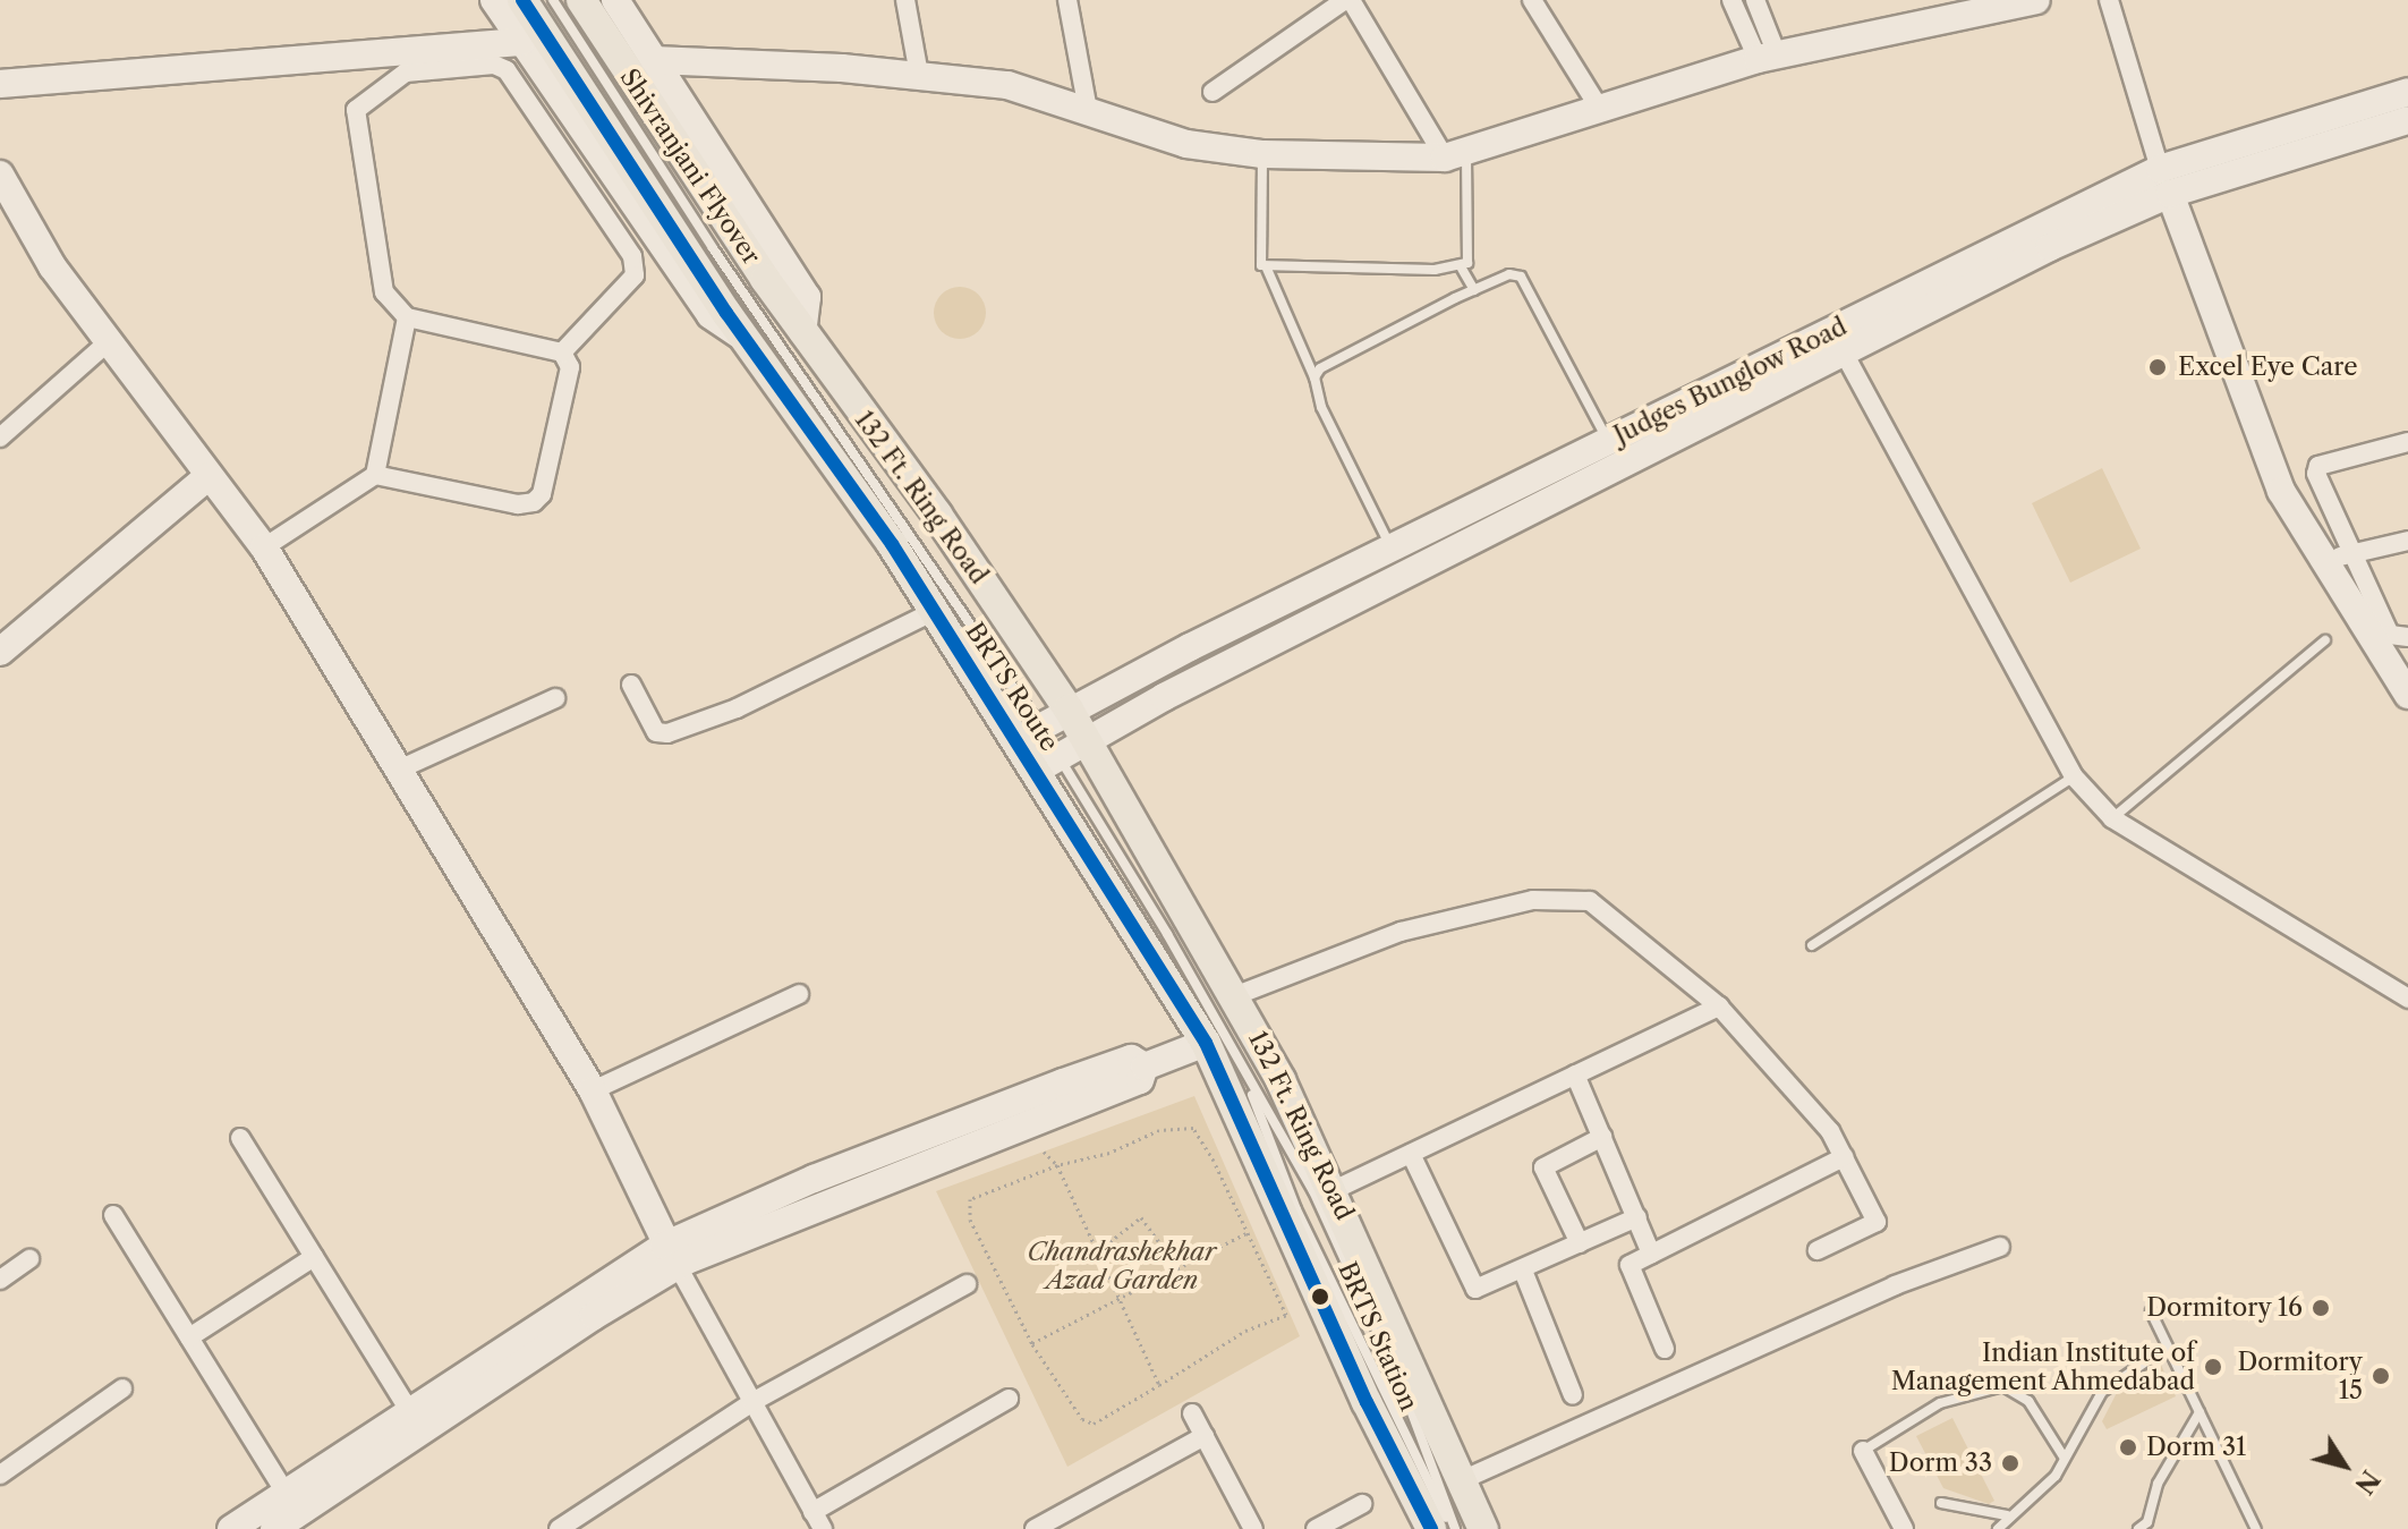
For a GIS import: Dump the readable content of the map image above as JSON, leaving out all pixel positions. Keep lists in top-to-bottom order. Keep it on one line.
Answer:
{"streets":{"main road":["Shivranjani Flyover","132 Ft. Ring Road"],"street":["Judges Bunglow Road"],"lane":["BRTS Route","BRTS Station"]},"crossings":[["Shivranjani Flyover","132 Ft. Ring Road"],["Judges Bunglow Road","132 Ft. Ring Road"],["Judges Bunglow Road","BRTS Route"],["132 Ft. Ring Road","BRTS Route"],["BRTS Route","BRTS Station"]],"parks":["Chandrashekhar Azad Garden"],"places":["Excel Eye Care","Dormitory 16","Indian Institute of Management Ahmedabad","Dormitory 15","Dorm 31","Dorm 33"],"north":"bottom right"}
